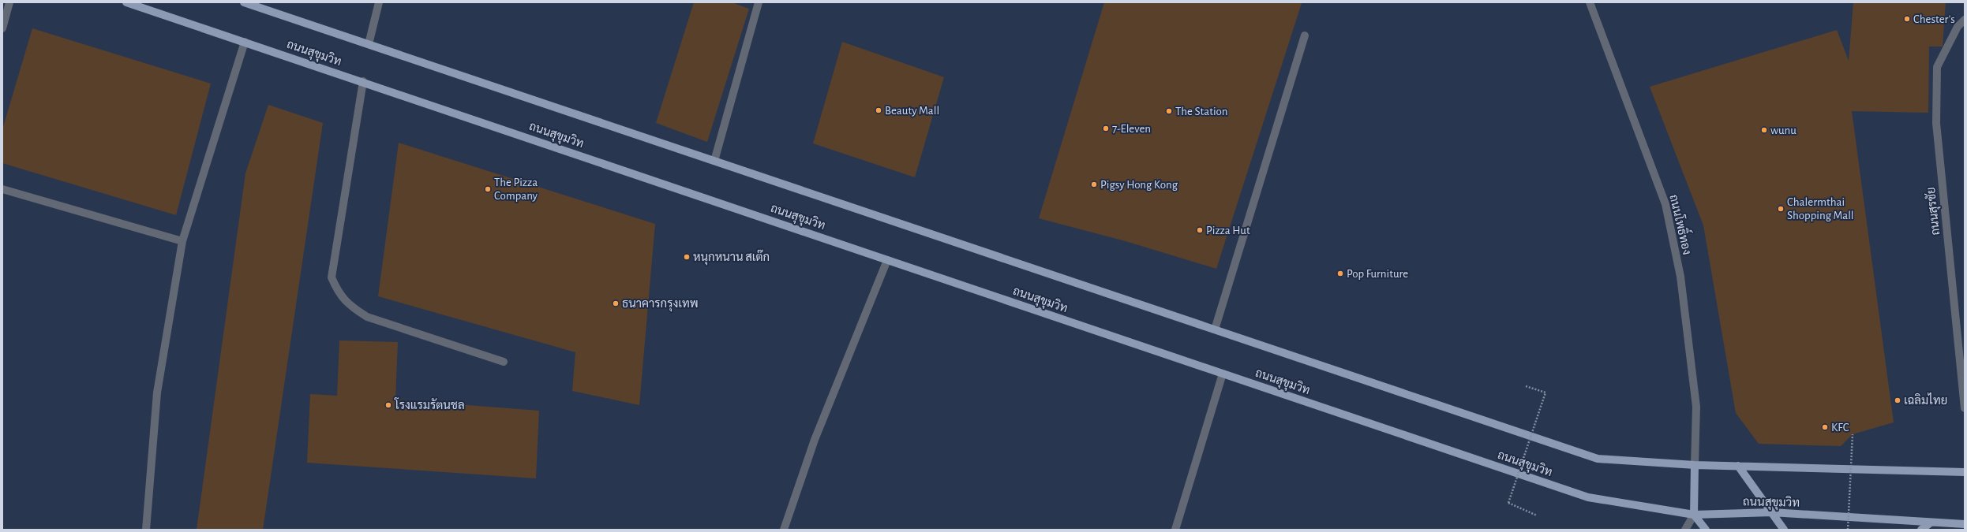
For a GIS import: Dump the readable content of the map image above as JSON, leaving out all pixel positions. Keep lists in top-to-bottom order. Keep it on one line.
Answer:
{"streets":{"main road":["ถนนสุขุมวิท"],"street":["ถนนสุรชัย","ถนนโพธิ์ทอง"]},"places":["Chester's","Beauty Mall","The Station","7-Eleven","wunu","Pigsy Hong Kong","The Pizza Company","Chalermthai Shopping Mall","Pizza Hut","หนุกหนาน สเต๊ก","Pop Furniture","ธนาคารกรุงเทพ","เฉลิมไทย","โรงแรมรัตนชล","KFC"]}
